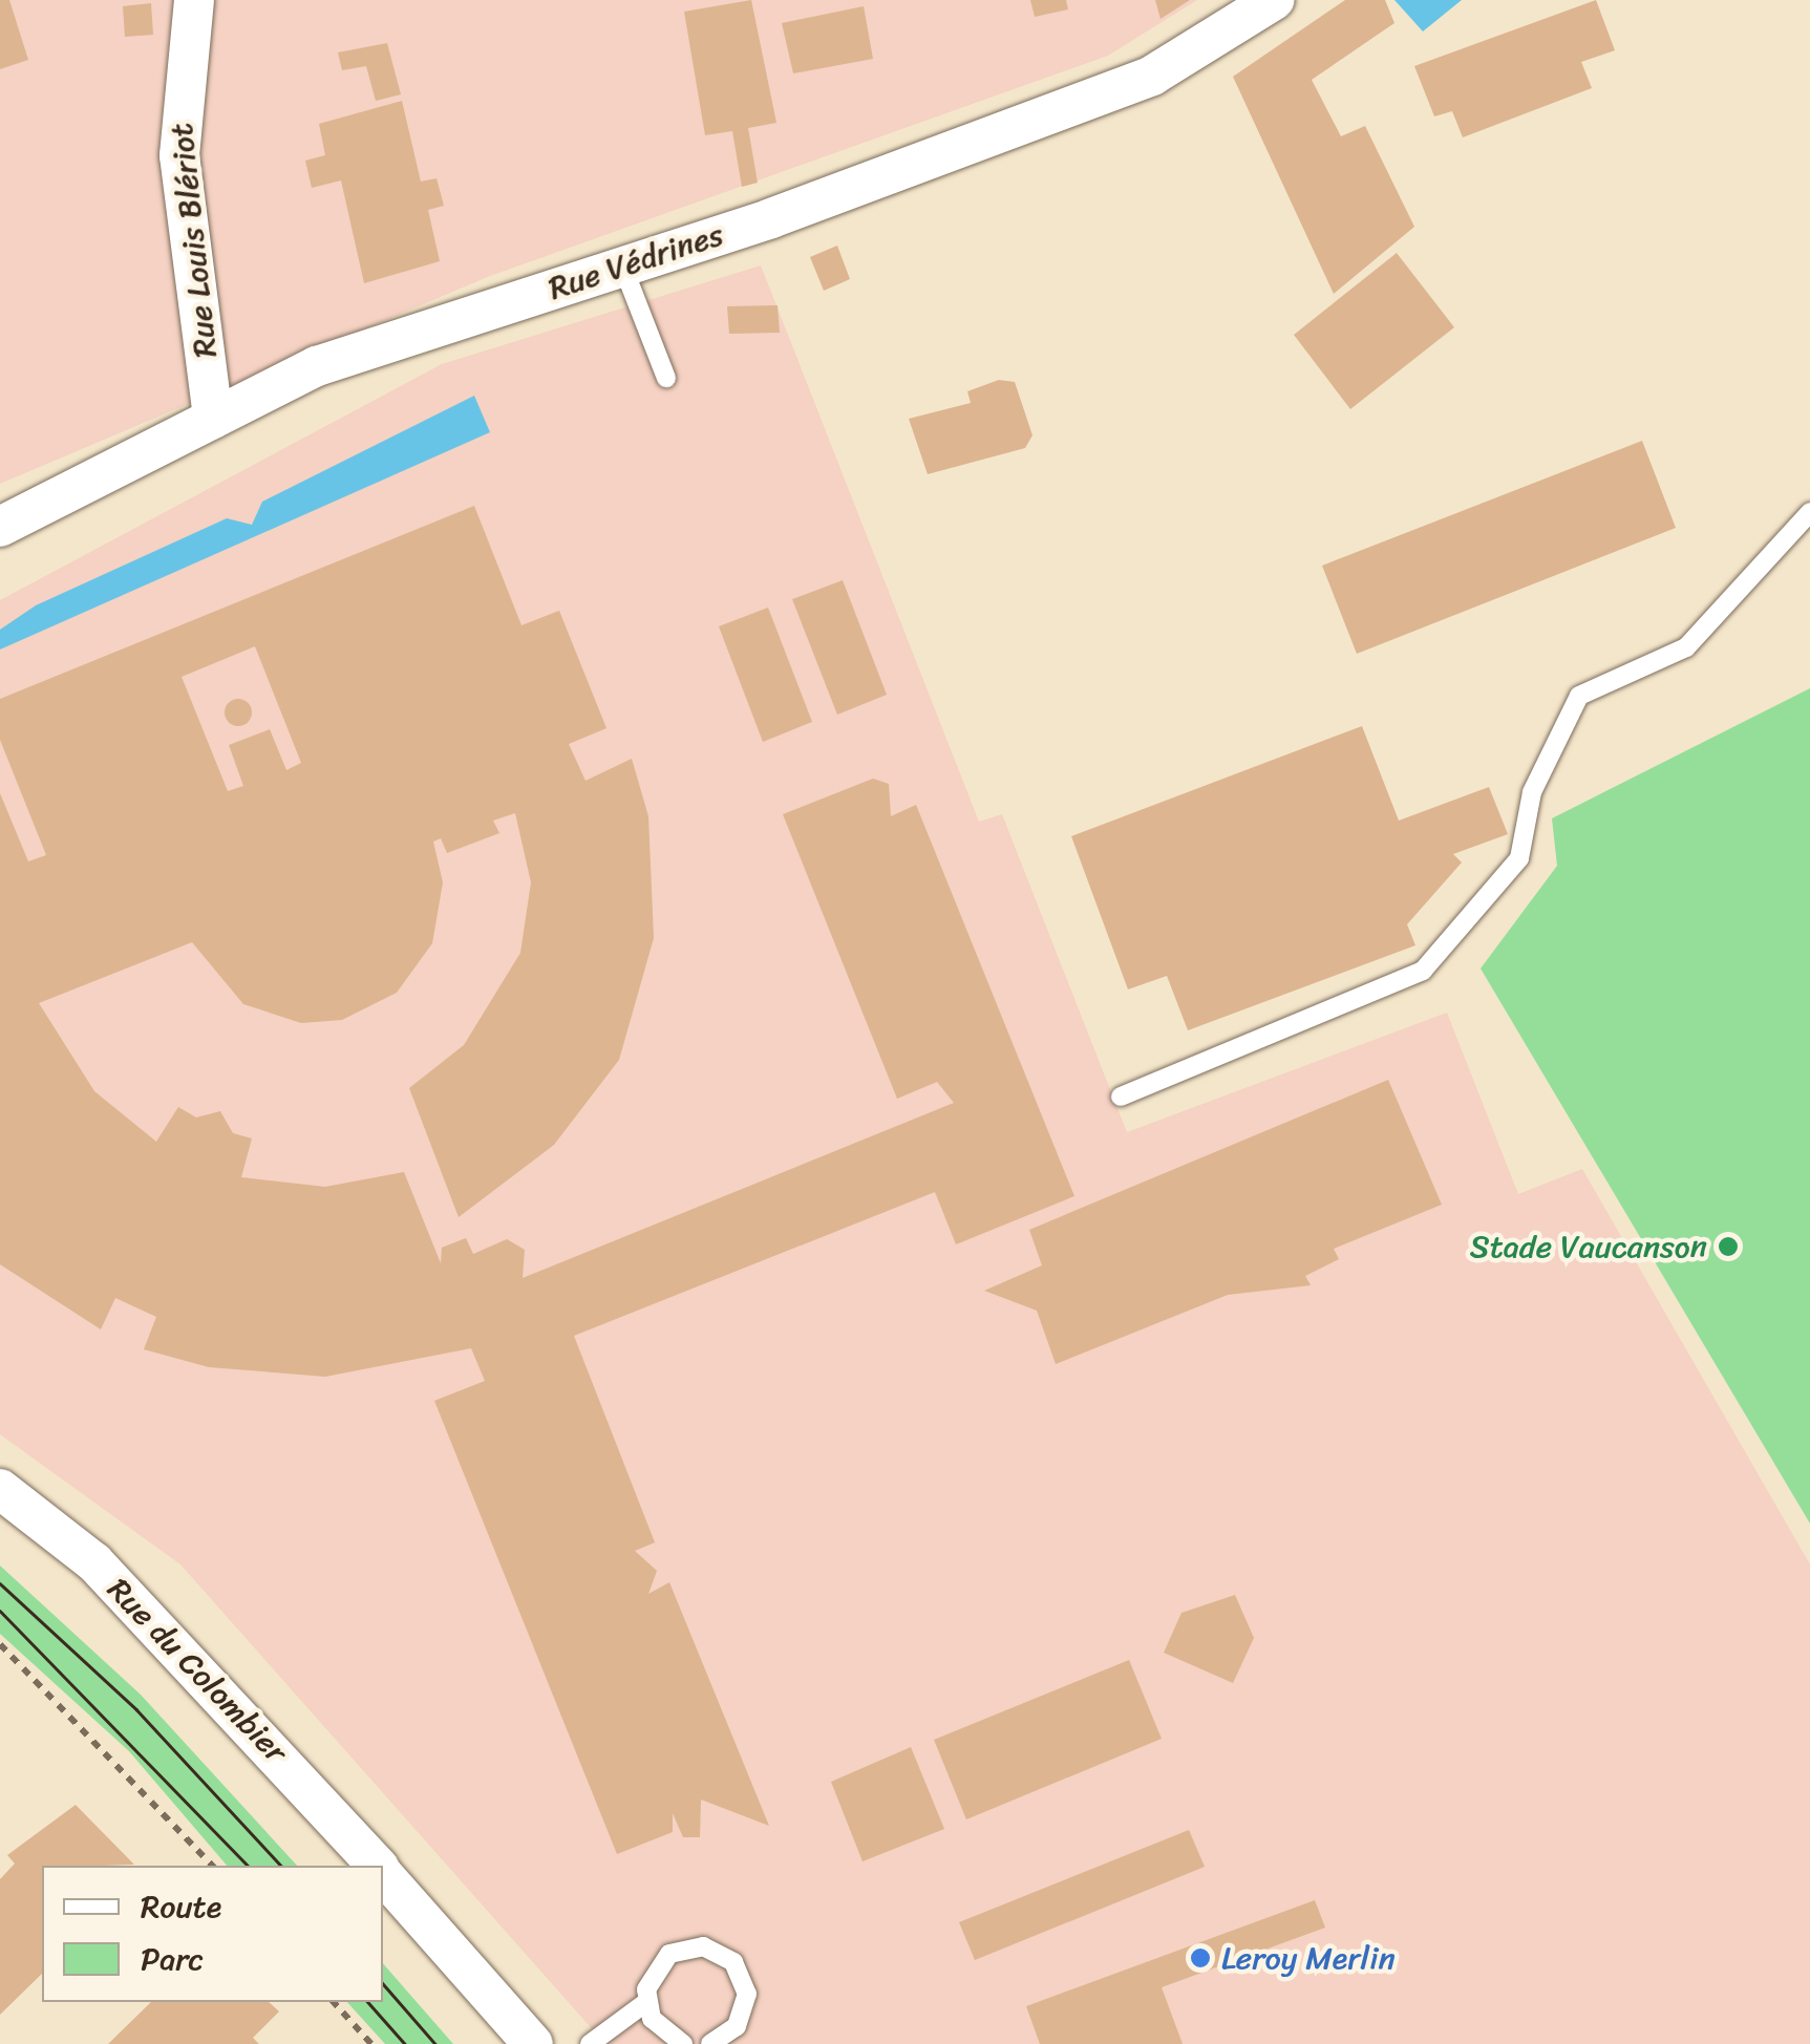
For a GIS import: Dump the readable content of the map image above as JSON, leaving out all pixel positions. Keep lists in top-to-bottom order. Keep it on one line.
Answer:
{"streets":{"street":["Rue Louis Blériot","Rue Védrines","Rue du Colombier"]},"crossings":[["Rue Louis Blériot","Rue Védrines"]],"places":["Stade Vaucanson","Leroy Merlin"],"legend":["Route","Parc"]}
